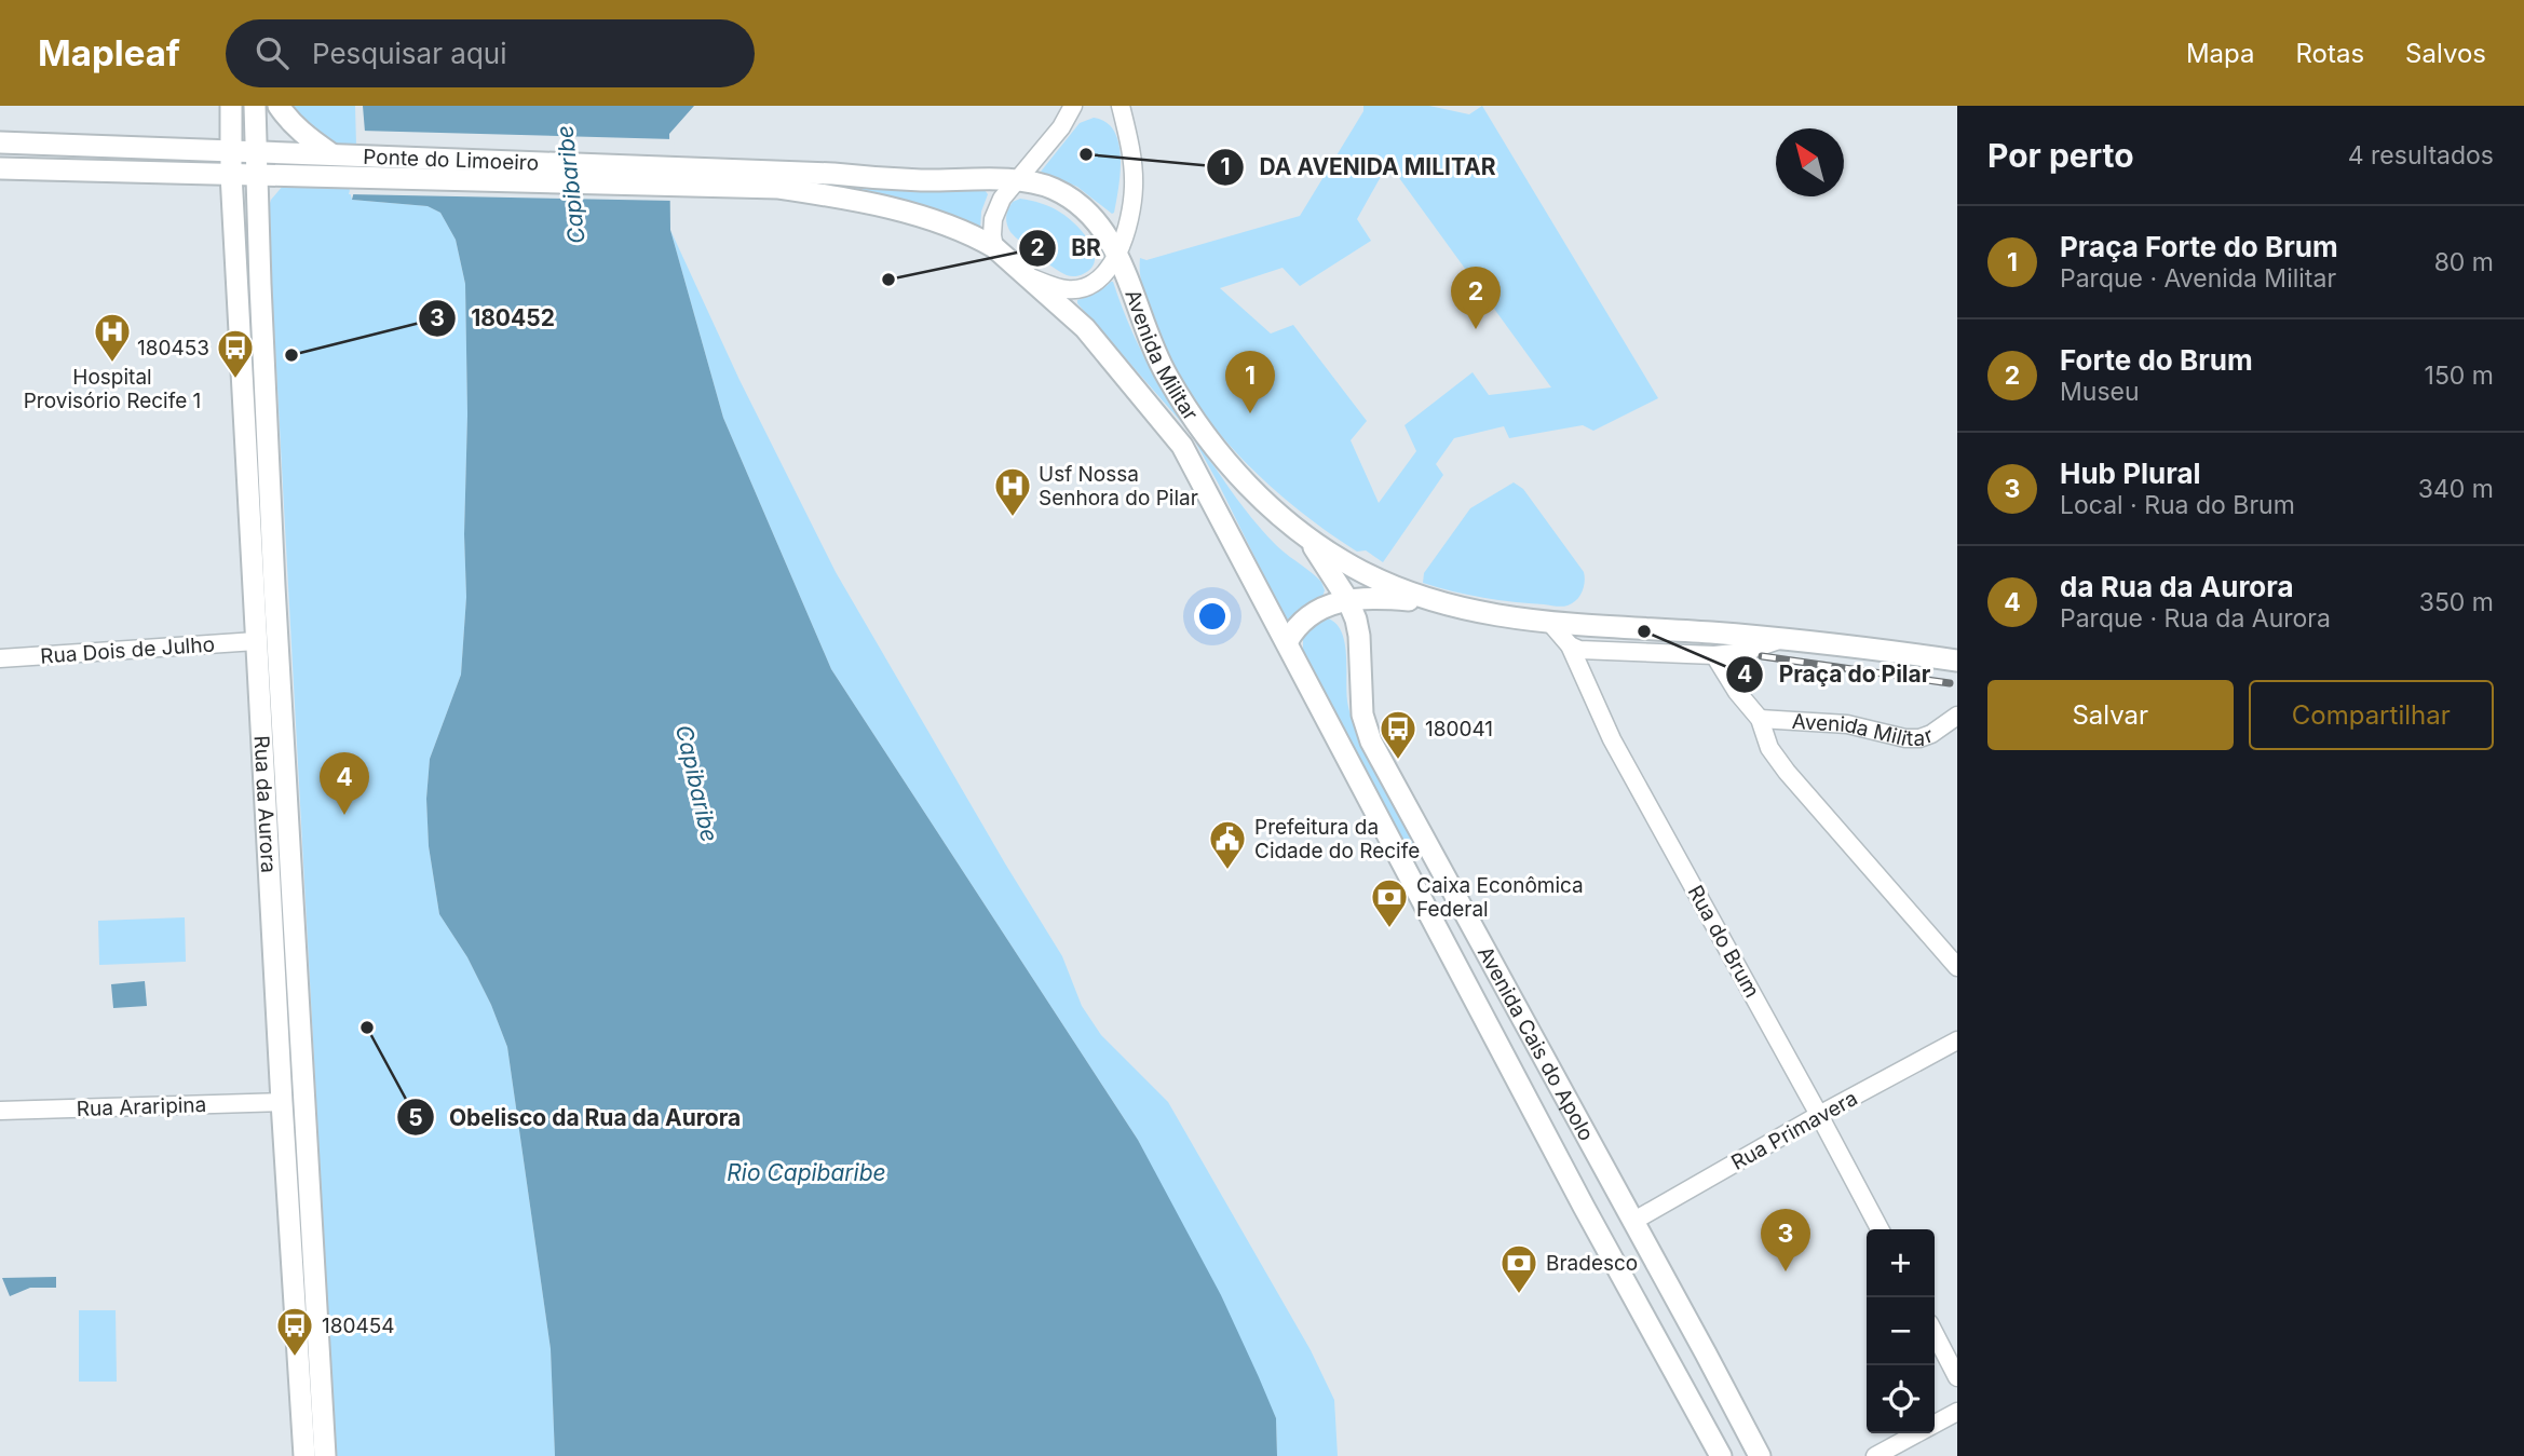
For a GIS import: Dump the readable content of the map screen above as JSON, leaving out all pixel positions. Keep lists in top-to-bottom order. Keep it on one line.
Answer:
{"streets":{"main road":["Ponte do Limoeiro","Avenida Militar","Rua da Aurora","Avenida Cais do Apolo"],"street":["Rua Dois de Julho","Rua do Brum","Rua Araripina","Rua Primavera"]},"crossings":[["Ponte do Limoeiro","Avenida Militar"],["Ponte do Limoeiro","Rua da Aurora"],["Avenida Militar","Rua do Brum"],["Avenida Militar","Avenida Cais do Apolo"],["Rua Dois de Julho","Rua da Aurora"],["Rua da Aurora","Rua Araripina"],["Rua do Brum","Rua Primavera"],["Avenida Cais do Apolo","Rua Primavera"]],"water":["Capibaribe","Rio Capibaribe"],"places":{"other":["DA AVENIDA MILITAR","BR","180452","Praça do Pilar","Obelisco da Rua da Aurora"],"hospital":["Hospital Provisório Recife 1","Usf Nossa Senhora do Pilar"],"bus stop":["180453","180041","180454"],"public building":["Prefeitura da Cidade do Recife"],"bank":["Caixa Econômica Federal","Bradesco"]},"north":"top left","page":{"header":"Mapleaf","search":"Pesquisar aqui","nav":["Mapa","Rotas","Salvos"],"heading":["Por perto","4 resultados"],"list":[{"mark":"1","name":"Praça Forte do Brum","note":"Parque · Avenida Militar","value":"80 m"},{"mark":"2","name":"Forte do Brum","note":"Museu","value":"150 m"},{"mark":"3","name":"Hub Plural","note":"Local · Rua do Brum","value":"340 m"},{"mark":"4","name":"da Rua da Aurora","note":"Parque · Rua da Aurora","value":"350 m"}],"pins":["2","1","4","3"],"buttons":["Salvar","Compartilhar"],"map_buttons":["+","−"]}}
